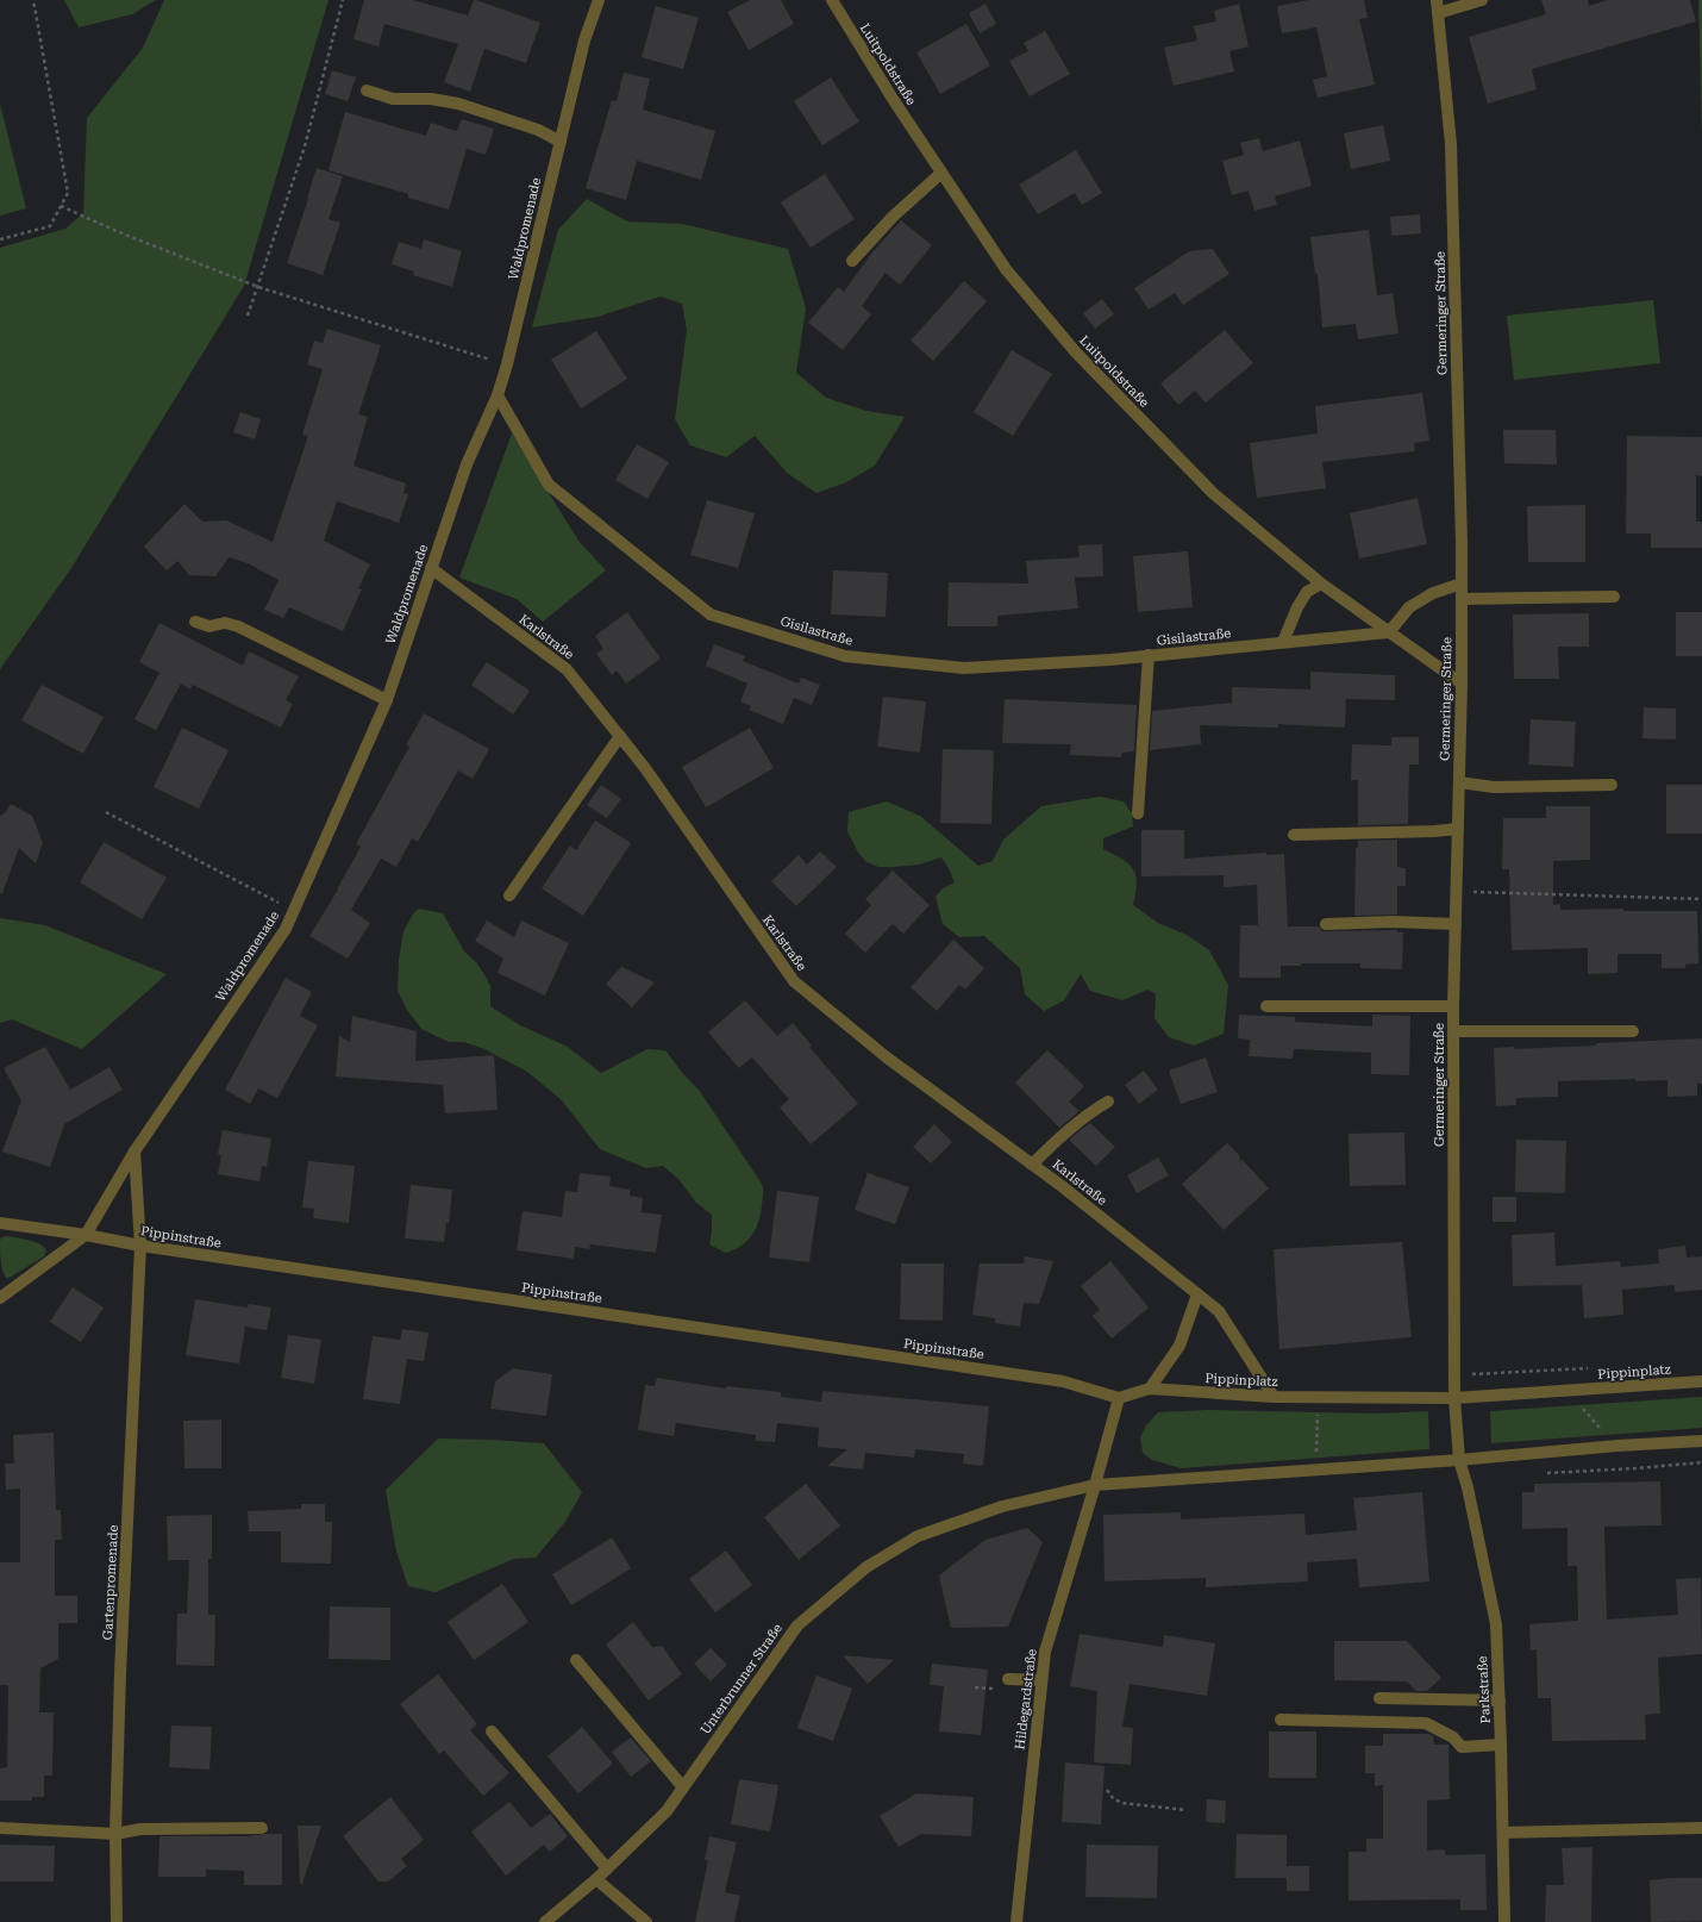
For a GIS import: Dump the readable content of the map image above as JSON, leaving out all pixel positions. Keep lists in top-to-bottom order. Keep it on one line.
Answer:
{"streets":{"street":["Luitpoldstraße","Waldpromenade","Germeringer Straße","Gisilastraße","Karlstraße","Pippinstraße","Pippinplatz","Gartenpromenade","Unterbrunner Straße","Parkstraße","Hildegardstraße"]},"crossings":[["Luitpoldstraße","Germeringer Straße"],["Luitpoldstraße","Gisilastraße"],["Waldpromenade","Gisilastraße"],["Waldpromenade","Karlstraße"],["Waldpromenade","Pippinstraße"],["Germeringer Straße","Pippinplatz"],["Karlstraße","Pippinplatz"],["Pippinstraße","Pippinplatz"],["Pippinstraße","Gartenpromenade"],["Unterbrunner Straße","Hildegardstraße"]]}
